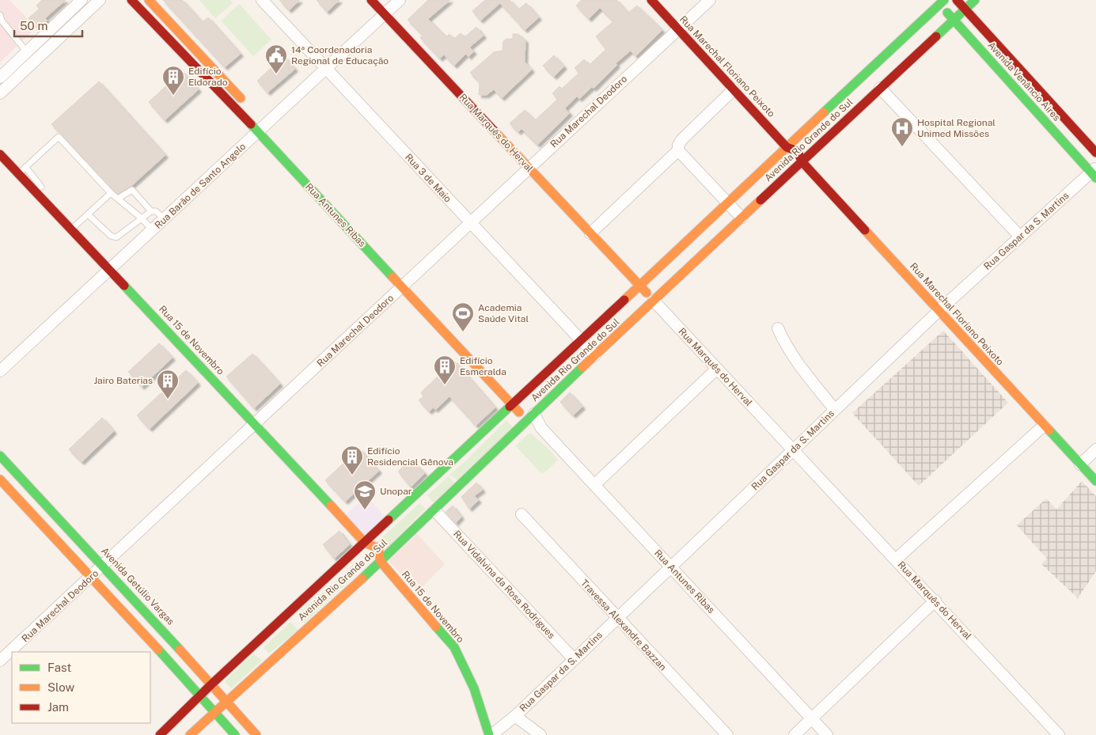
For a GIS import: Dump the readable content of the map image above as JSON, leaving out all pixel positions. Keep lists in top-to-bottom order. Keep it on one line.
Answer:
{"streets":{"street":["Rua Marechal Floriano Peixoto","Avenida Venâncio Aires","Rua Marechal Deodoro","Rua Marquês do Herval","Avenida Rio Grande do Sul","Rua 3 de Maio","Rua Barão de Santo Angelo","Rua Antunes Ribas","Rua Gaspar da S. Martins","Rua 15 de Novembro","Rua Vidalvina da Rosa Rodrigues","Avenida Getúlio Vargas","Travessa Alexandre Bazzan"]},"crossings":[["Rua Marechal Floriano Peixoto","Rua Marechal Deodoro"],["Rua Marechal Floriano Peixoto","Avenida Rio Grande do Sul"],["Rua Marechal Floriano Peixoto","Rua Gaspar da S. Martins"],["Avenida Venâncio Aires","Avenida Rio Grande do Sul"],["Avenida Venâncio Aires","Rua Gaspar da S. Martins"],["Rua Marechal Deodoro","Rua Marquês do Herval"],["Rua Marechal Deodoro","Rua 3 de Maio"],["Rua Marechal Deodoro","Rua Antunes Ribas"],["Rua Marechal Deodoro","Rua 15 de Novembro"],["Rua Marechal Deodoro","Avenida Getúlio Vargas"],["Rua Marquês do Herval","Avenida Rio Grande do Sul"],["Rua Marquês do Herval","Rua Barão de Santo Angelo"],["Rua Marquês do Herval","Rua Gaspar da S. Martins"],["Avenida Rio Grande do Sul","Rua 3 de Maio"],["Avenida Rio Grande do Sul","Rua Antunes Ribas"],["Avenida Rio Grande do Sul","Rua 15 de Novembro"],["Avenida Rio Grande do Sul","Rua Vidalvina da Rosa Rodrigues"],["Avenida Rio Grande do Sul","Avenida Getúlio Vargas"],["Rua 3 de Maio","Rua Barão de Santo Angelo"],["Rua Barão de Santo Angelo","Rua Antunes Ribas"],["Rua Barão de Santo Angelo","Rua 15 de Novembro"],["Rua Antunes Ribas","Rua Gaspar da S. Martins"],["Rua Gaspar da S. Martins","Rua 15 de Novembro"],["Rua Gaspar da S. Martins","Rua Vidalvina da Rosa Rodrigues"],["Rua Gaspar da S. Martins","Travessa Alexandre Bazzan"]],"places":{"public building":["14ª Coordenadoria Regional de Educação"],"building":["Edifício Eldorado","Edifício Esmeralda","Jairo Baterias","Edifício Residencial Gênova"],"hospital":["Hospital Regional Unimed Missões"],"sports":["Academia Saúde Vital"],"school or university":["Unopar"]},"legend":["Fast","Slow","Jam"],"scale_bar":"50 m"}
